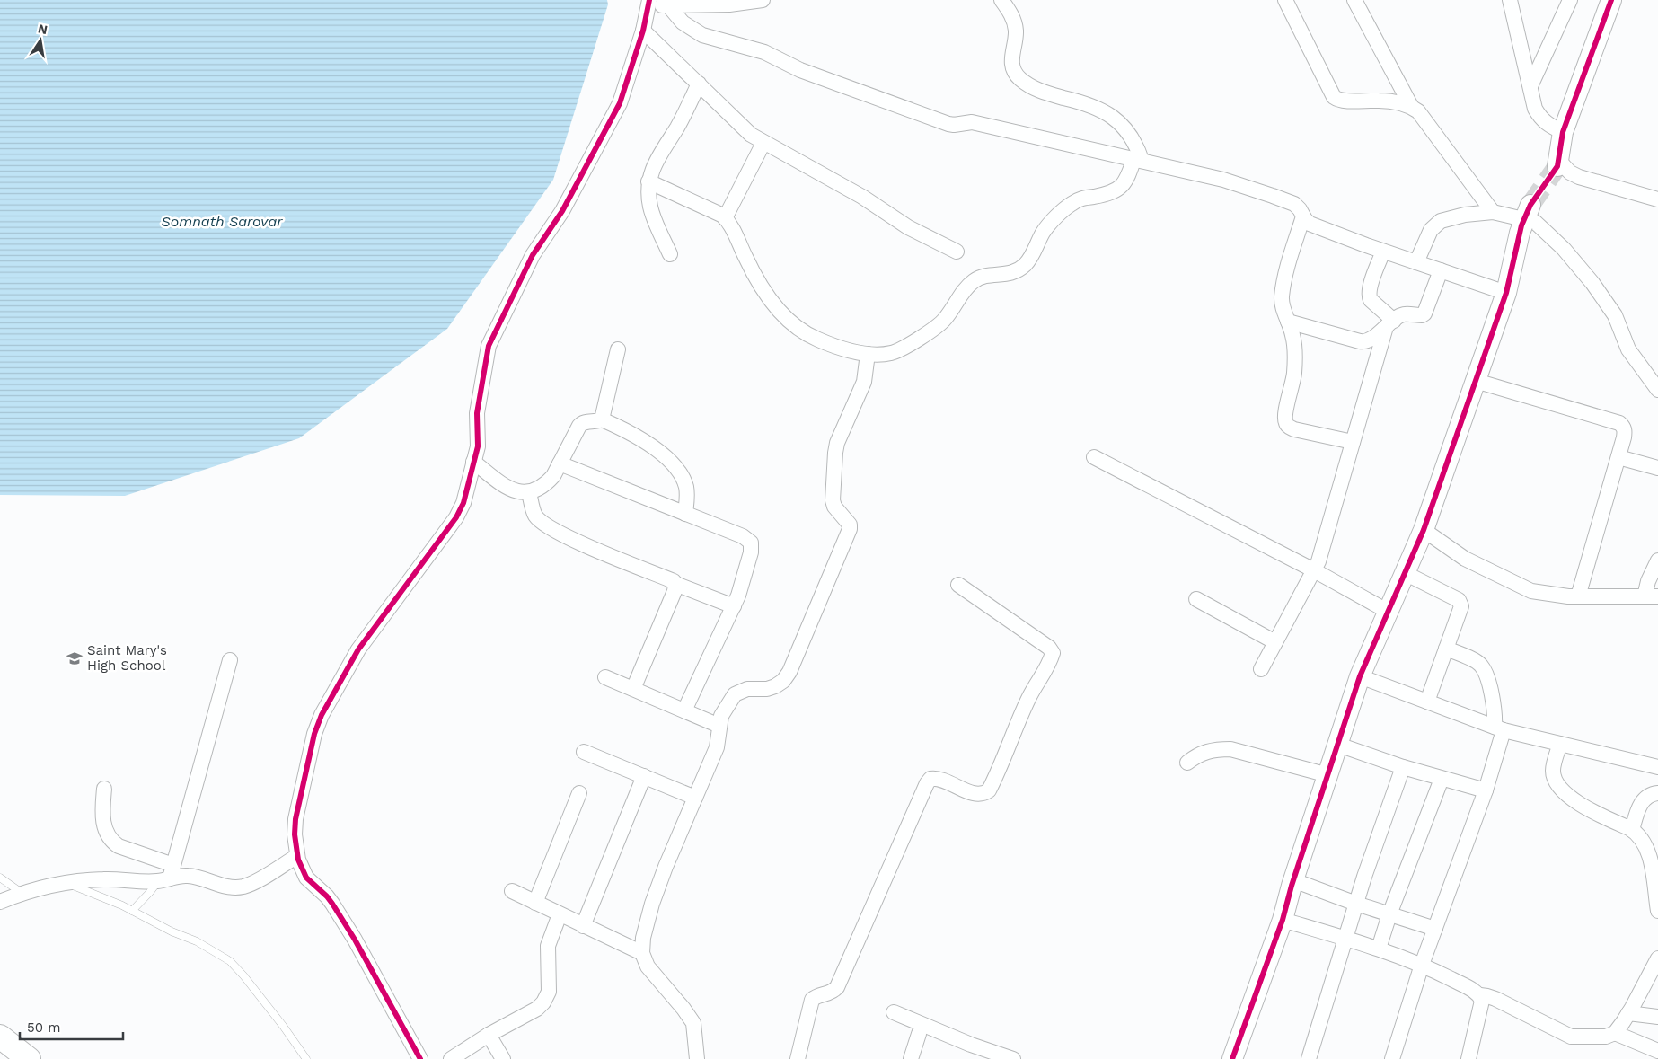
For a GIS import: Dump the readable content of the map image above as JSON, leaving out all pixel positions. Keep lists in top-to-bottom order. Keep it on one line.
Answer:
{"water":["Somnath Sarovar"],"places":{"school or university":["Saint Mary's High School"]},"scale_bar":"50 m","north":"top"}
